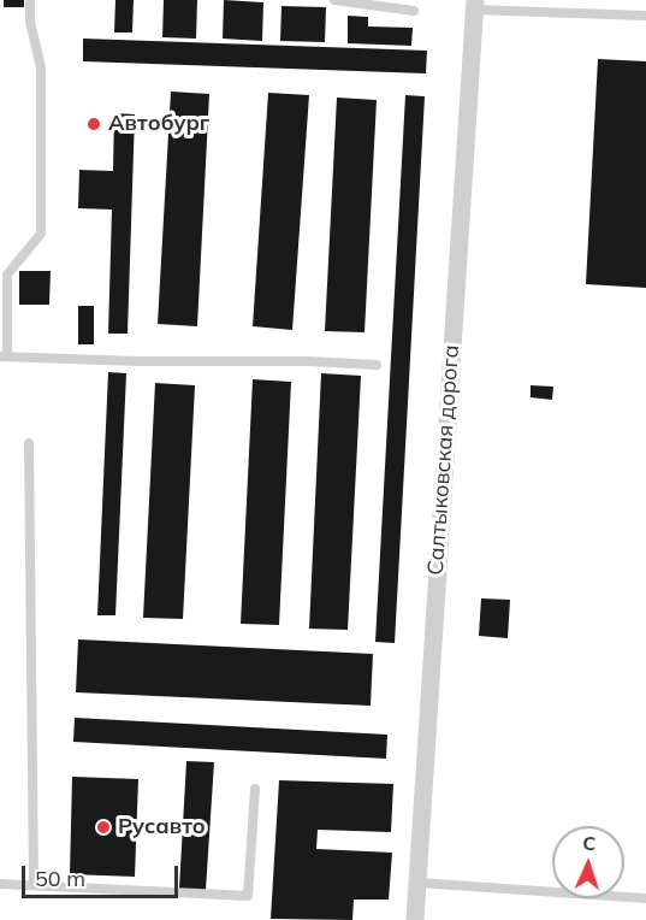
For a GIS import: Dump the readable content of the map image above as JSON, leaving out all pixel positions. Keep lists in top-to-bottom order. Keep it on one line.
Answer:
{"streets":{"street":["Салтыковская дорога"]},"places":["Автобург","Русавто"],"scale_bar":"50 m","north":"top"}
